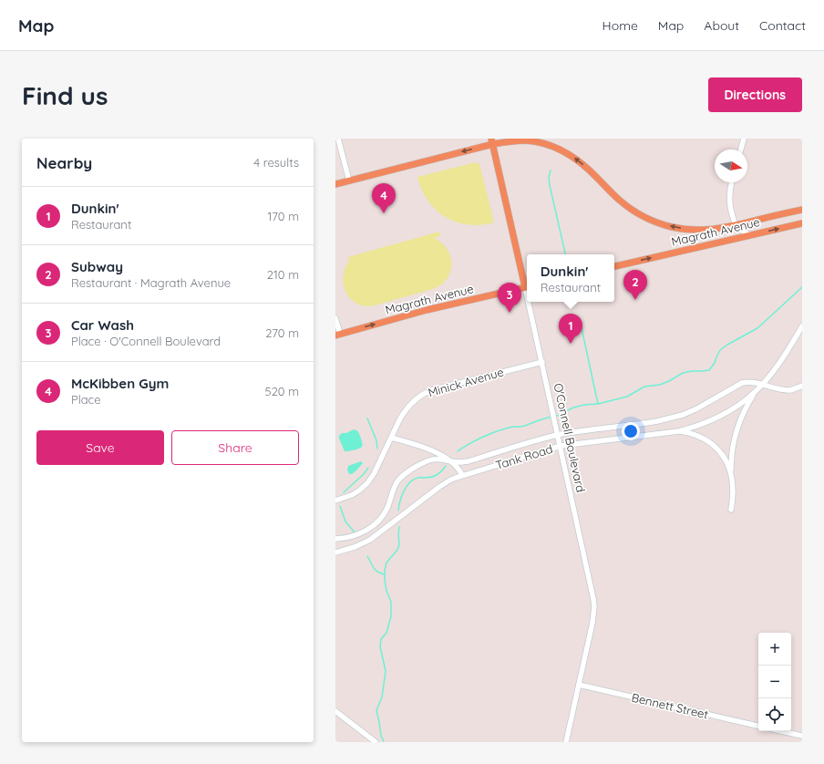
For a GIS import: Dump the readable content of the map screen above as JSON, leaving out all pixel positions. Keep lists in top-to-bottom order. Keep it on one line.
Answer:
{"streets":{"main road":["Magrath Avenue","O'Connell Boulevard"],"street":["Minick Avenue","Tank Road","Bennett Street"]},"crossings":[["Minick Avenue","O'Connell Boulevard"],["O'Connell Boulevard","Tank Road"],["O'Connell Boulevard","Bennett Street"]],"one_way":["Magrath Avenue"],"north":"right","page":{"header":"Map","nav":["Home","Map","About","Contact"],"buttons":["Directions",["Save","Share"]],"title":"Find us","heading":["Nearby","4 results"],"pins":["4","2","3","1"],"list":[{"mark":"1","name":"Dunkin'","note":"Restaurant","value":"170 m"},{"mark":"2","name":"Subway","note":"Restaurant · Magrath Avenue","value":"210 m"},{"mark":"3","name":"Car Wash","note":"Place · O'Connell Boulevard","value":"270 m"},{"mark":"4","name":"McKibben Gym","note":"Place","value":"520 m"}],"popup":["Dunkin'","Restaurant"],"map_buttons":["+","−"]}}
